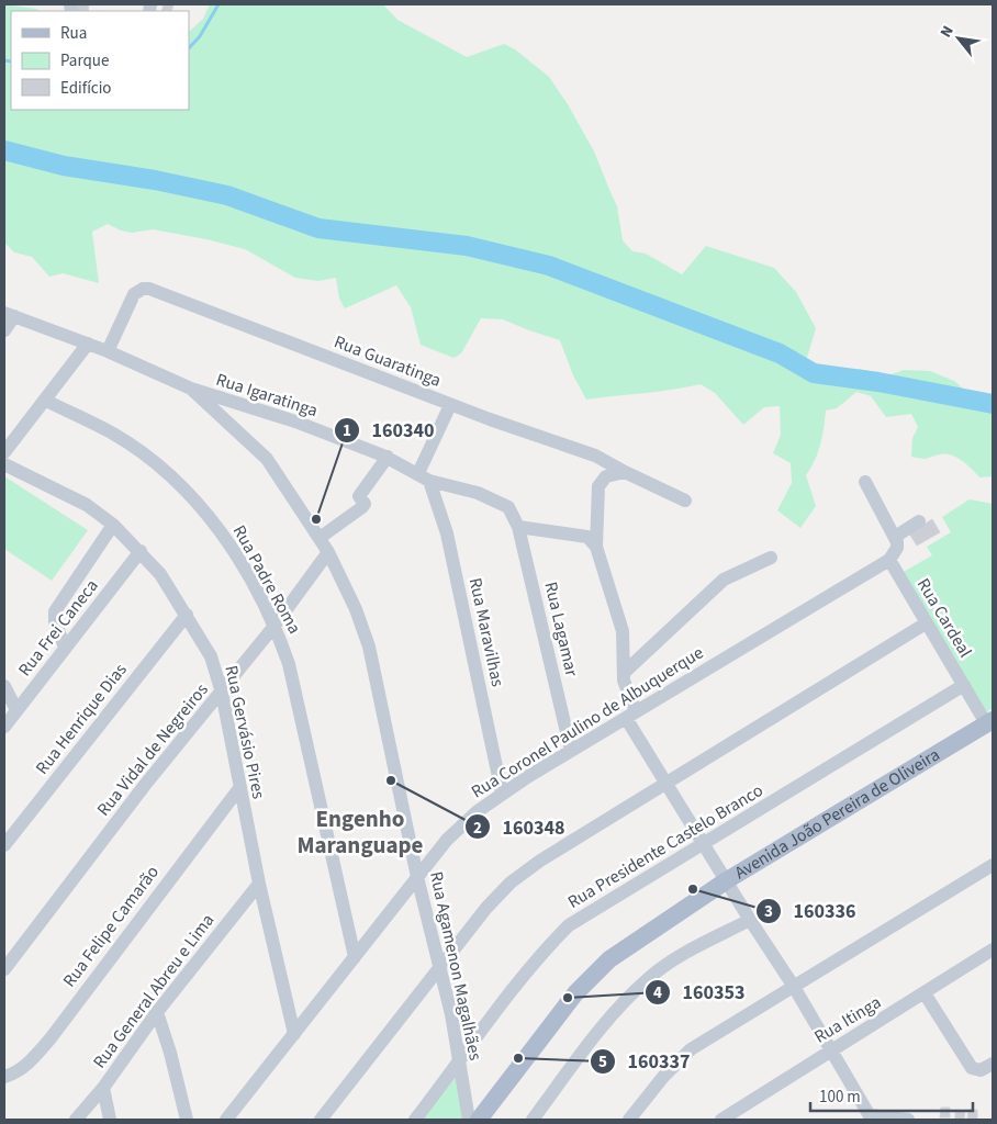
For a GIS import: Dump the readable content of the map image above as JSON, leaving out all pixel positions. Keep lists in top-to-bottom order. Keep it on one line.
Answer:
{"streets":{"main road":["Avenida João Pereira de Oliveira"],"street":["Rua Guaratinga","Rua Igaratinga","Rua Padre Roma","Rua Cardeal","Rua Frei Caneca","Rua Lagamar","Rua Maravilhas","Rua Henrique Dias","Rua Coronel Paulino de Albuquerque","Rua Gervásio Pires","Rua Vidal de Negreiros","Rua Presidente Castelo Branco","Rua Felipe Camarão","Rua Agamenon Magalhães","Rua General Abreu e Lima","Rua Itinga"]},"crossings":[["Rua Guaratinga","Rua Igaratinga"],["Rua Igaratinga","Rua Lagamar"],["Rua Igaratinga","Rua Maravilhas"],["Rua Igaratinga","Rua Agamenon Magalhães"],["Rua Padre Roma","Rua Coronel Paulino de Albuquerque"],["Rua Padre Roma","Rua Vidal de Negreiros"],["Rua Cardeal","Rua Coronel Paulino de Albuquerque"],["Rua Cardeal","Avenida João Pereira de Oliveira"],["Rua Cardeal","Rua Presidente Castelo Branco"],["Rua Frei Caneca","Rua Gervásio Pires"],["Rua Lagamar","Rua Coronel Paulino de Albuquerque"],["Rua Maravilhas","Rua Coronel Paulino de Albuquerque"],["Rua Henrique Dias","Rua Gervásio Pires"],["Rua Coronel Paulino de Albuquerque","Rua Gervásio Pires"],["Rua Coronel Paulino de Albuquerque","Rua Agamenon Magalhães"],["Rua Gervásio Pires","Rua Vidal de Negreiros"],["Rua Gervásio Pires","Rua Felipe Camarão"],["Rua Gervásio Pires","Rua General Abreu e Lima"],["Rua Vidal de Negreiros","Rua Agamenon Magalhães"],["Rua Presidente Castelo Branco","Rua Agamenon Magalhães"]],"districts":["Engenho Maranguape"],"places":["160340","160348","160336","160353","160337"],"legend":["Rua","Parque","Edifício"],"scale_bar":"100 m","north":"top left"}
